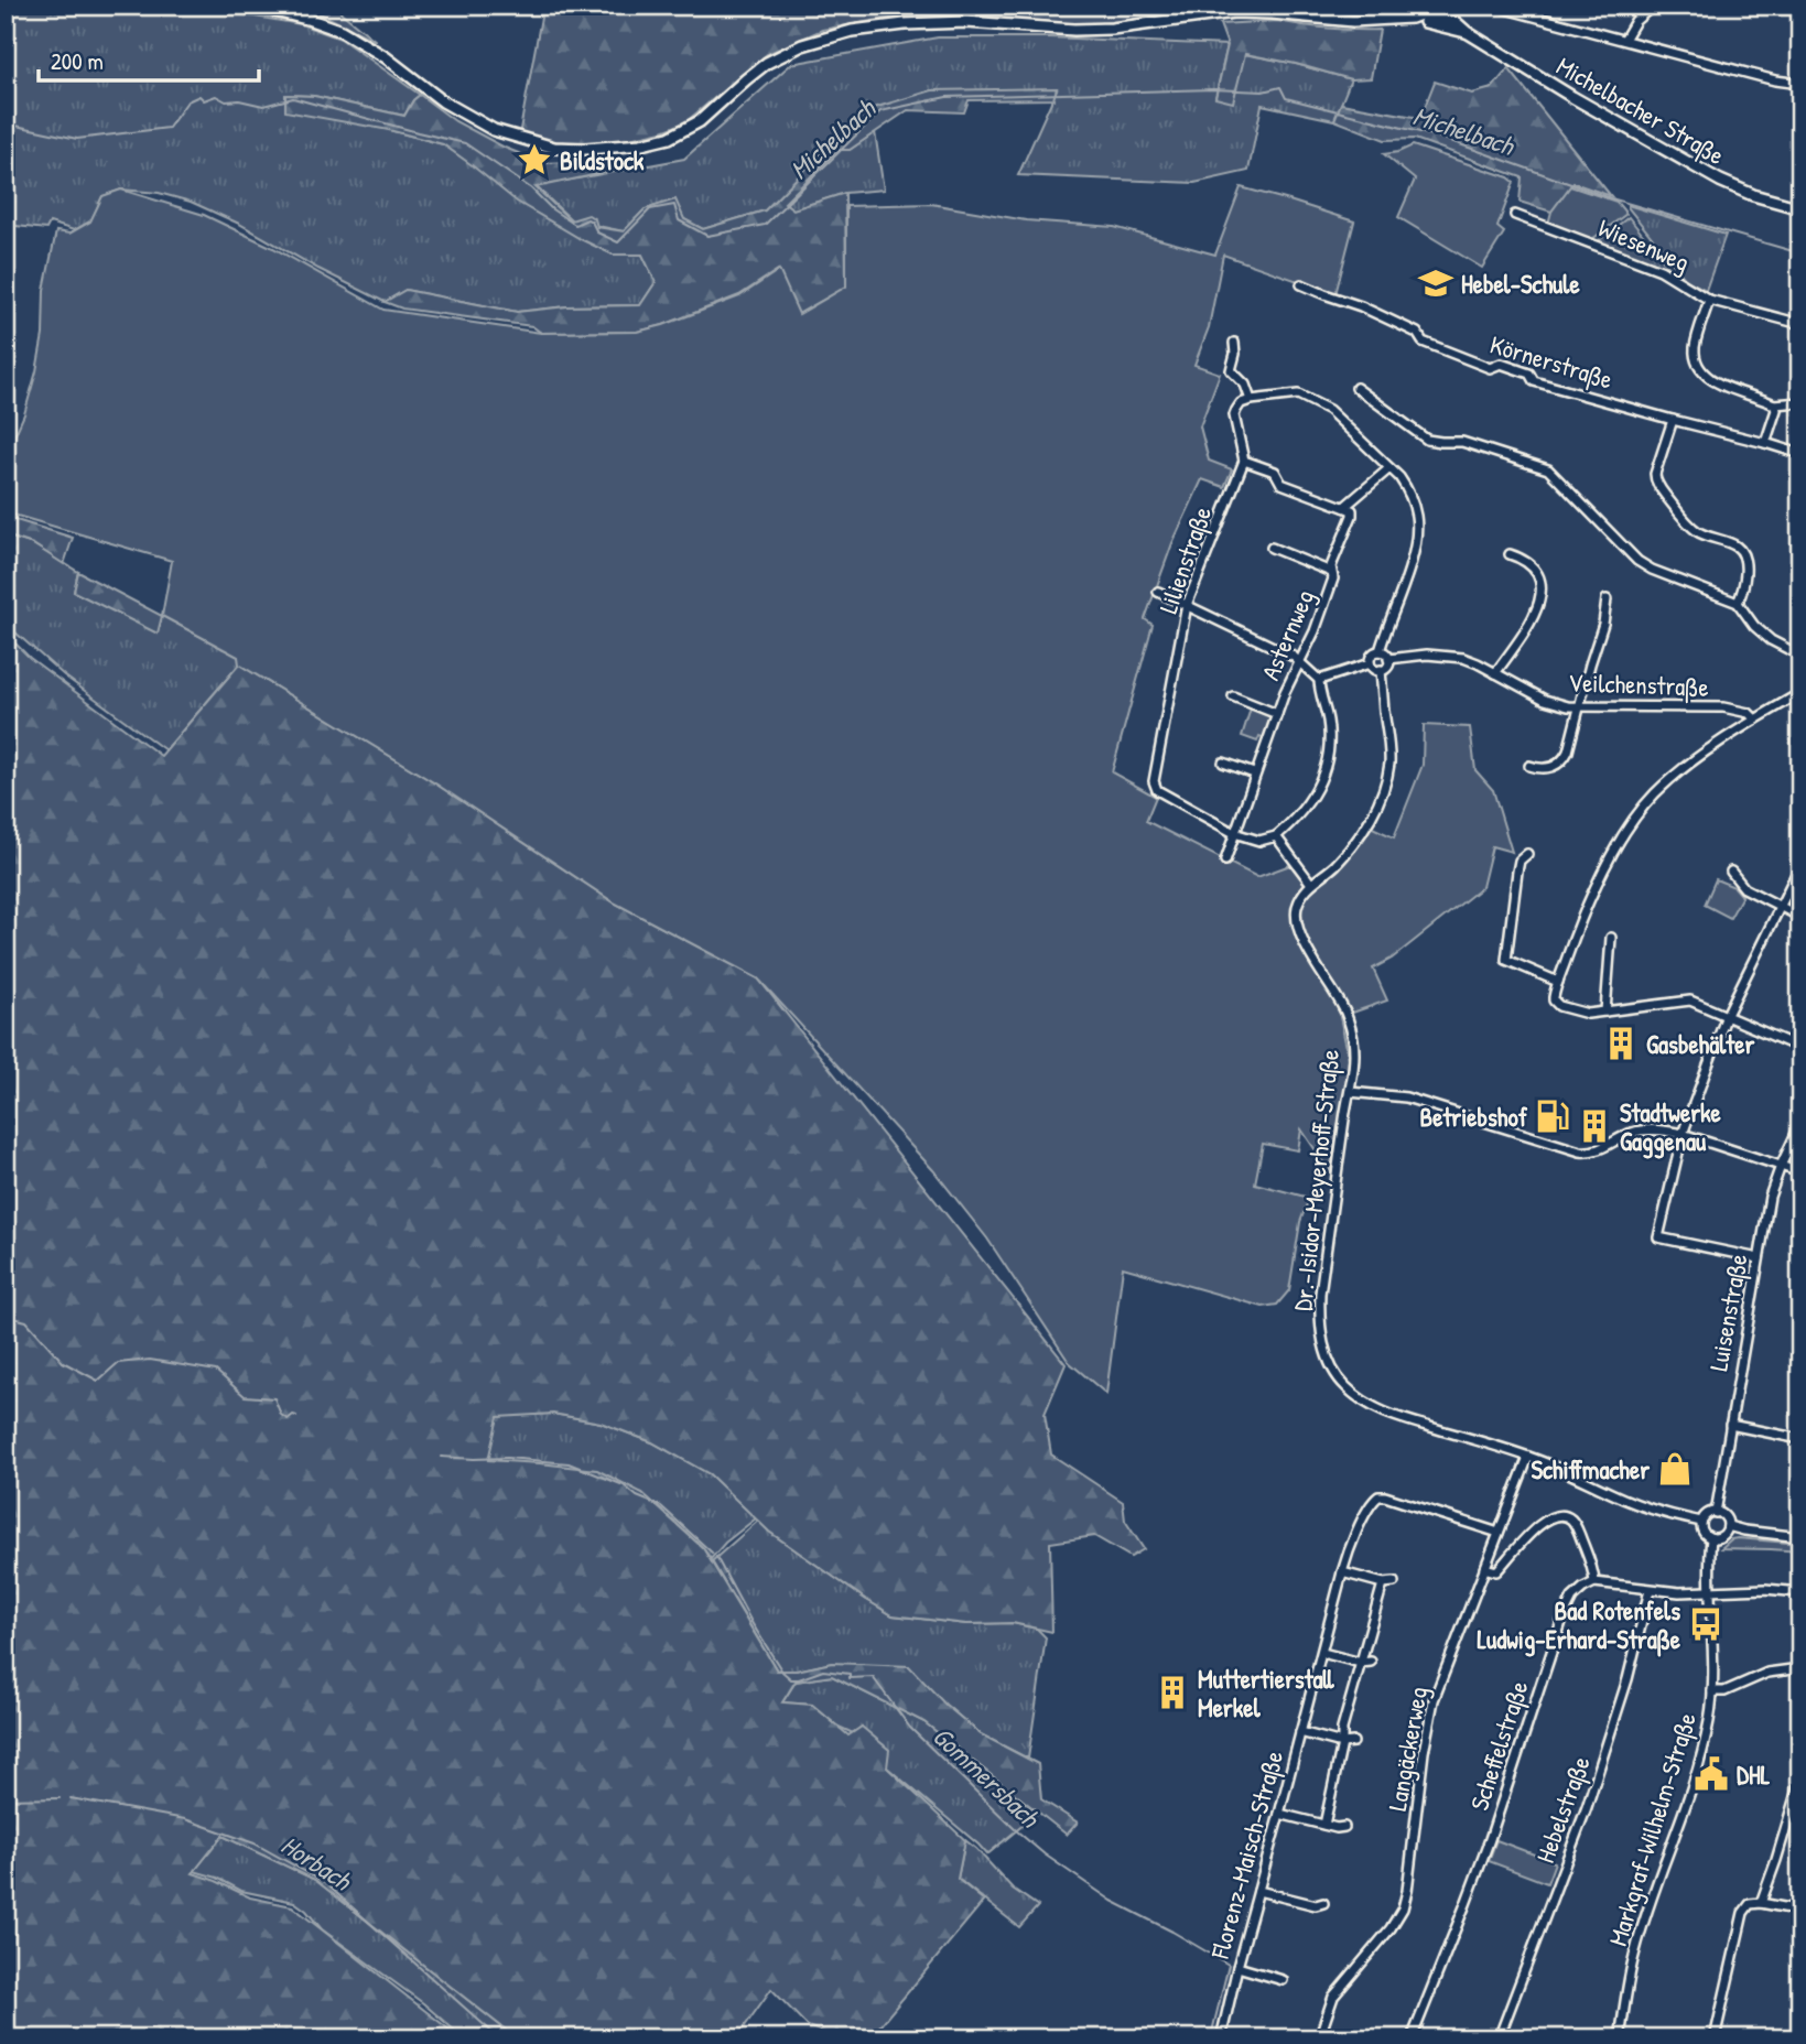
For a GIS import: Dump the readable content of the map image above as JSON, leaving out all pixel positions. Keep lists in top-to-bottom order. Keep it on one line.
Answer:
{"streets":{"main road":["Michelbacher Straße"],"street":["Wiesenweg","Körnerstraße","Lilienstraße","Asternweg","Veilchenstraße","Dr.-Isidor-Meyerhoff-Straße","Luisenstraße","Scheffelstraße","Langäckerweg","Hebelstraße","Markgraf-Wilhelm-Straße","Florenz-Maisch-Straße"]},"crossings":[["Lilienstraße","Asternweg"],["Dr.-Isidor-Meyerhoff-Straße","Luisenstraße"],["Dr.-Isidor-Meyerhoff-Straße","Langäckerweg"],["Dr.-Isidor-Meyerhoff-Straße","Markgraf-Wilhelm-Straße"],["Luisenstraße","Markgraf-Wilhelm-Straße"],["Langäckerweg","Florenz-Maisch-Straße"]],"water":["Michelbach","Gommersbach","Horbach"],"places":{"place":["Bildstock"],"school or university":["Hebel-Schule"],"building":["Gasbehälter","Stadtwerke Gaggenau","Muttertierstall Merkel"],"fuel station":["Betriebshof"],"shop":["Schiffmacher"],"bus stop":["Bad Rotenfels Ludwig-Erhard-Straße"],"public building":["DHL"]},"scale_bar":"200 m"}
